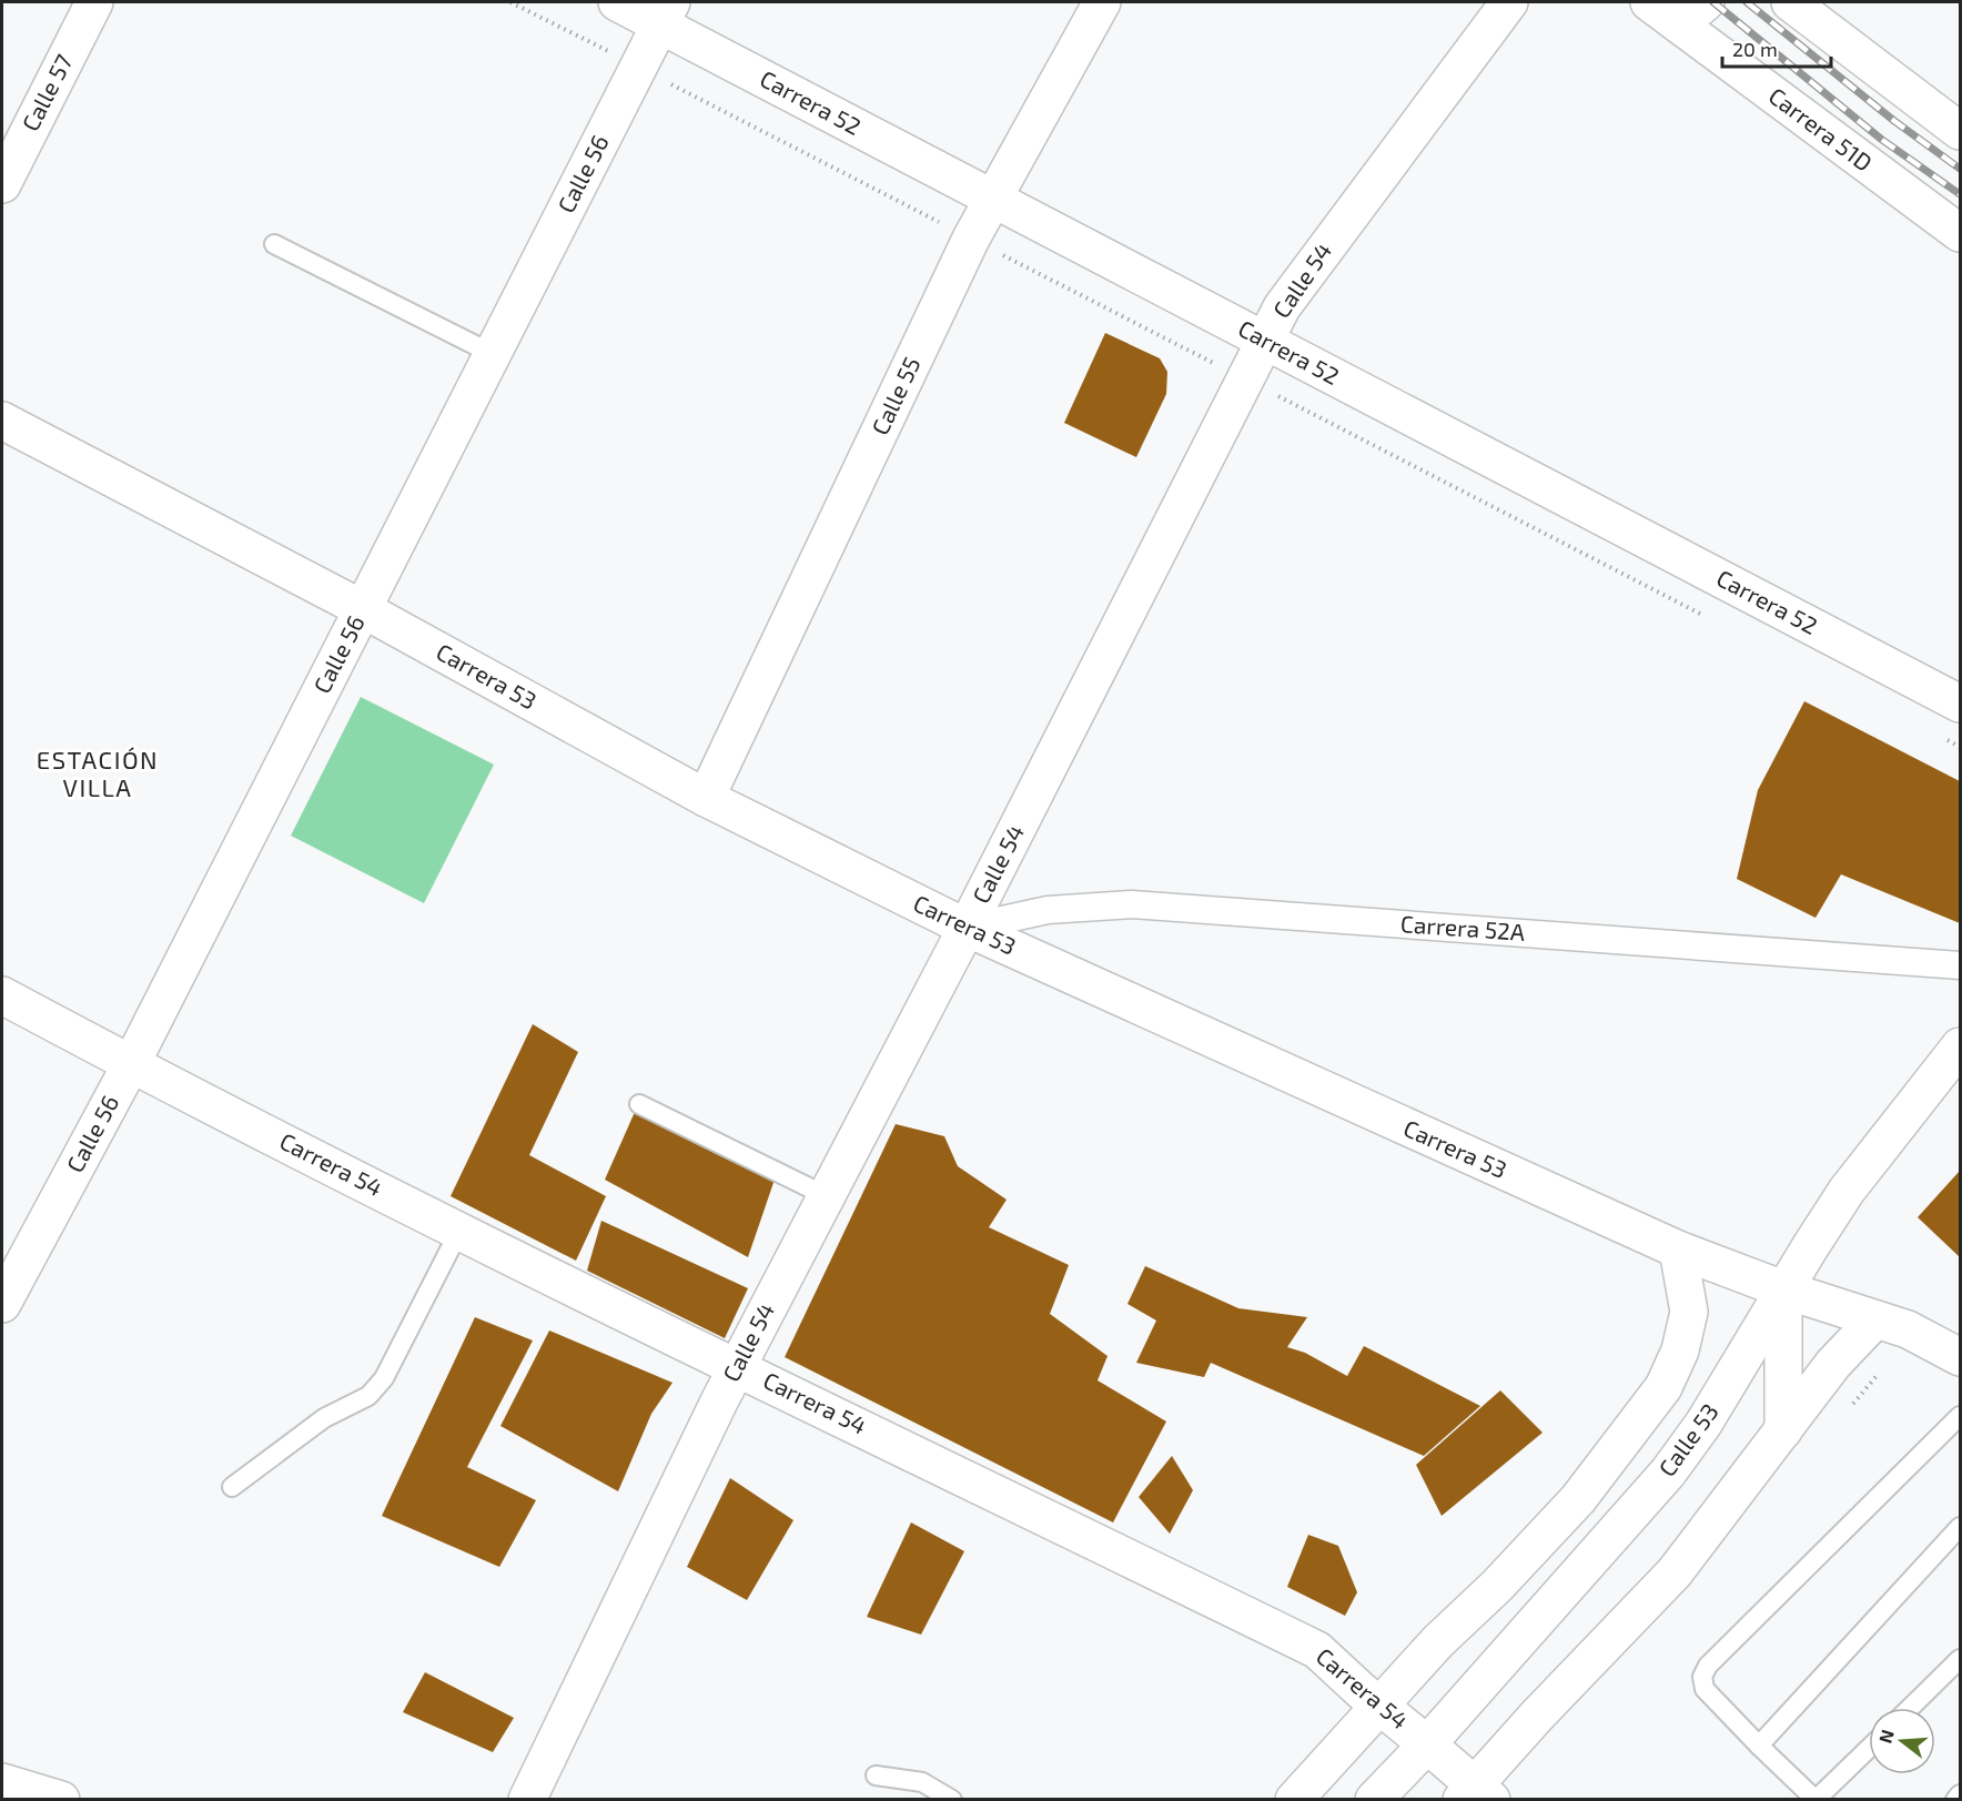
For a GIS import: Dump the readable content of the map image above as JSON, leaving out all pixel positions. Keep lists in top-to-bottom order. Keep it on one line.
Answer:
{"streets":{"street":["Calle 57","Carrera 52","Carrera 51D","Calle 56","Calle 54","Calle 55","Carrera 53","Carrera 52A","Carrera 54","Calle 53"]},"crossings":[["Carrera 52","Calle 56"],["Carrera 52","Calle 54"],["Carrera 52","Calle 55"],["Calle 56","Carrera 53"],["Calle 56","Carrera 54"],["Calle 54","Carrera 53"],["Calle 54","Carrera 52A"],["Calle 54","Carrera 54"],["Calle 55","Carrera 53"],["Carrera 53","Carrera 52A"],["Carrera 53","Calle 53"],["Carrera 54","Calle 53"]],"districts":["ESTACIÓN VILLA"],"scale_bar":"20 m","north":"left"}
